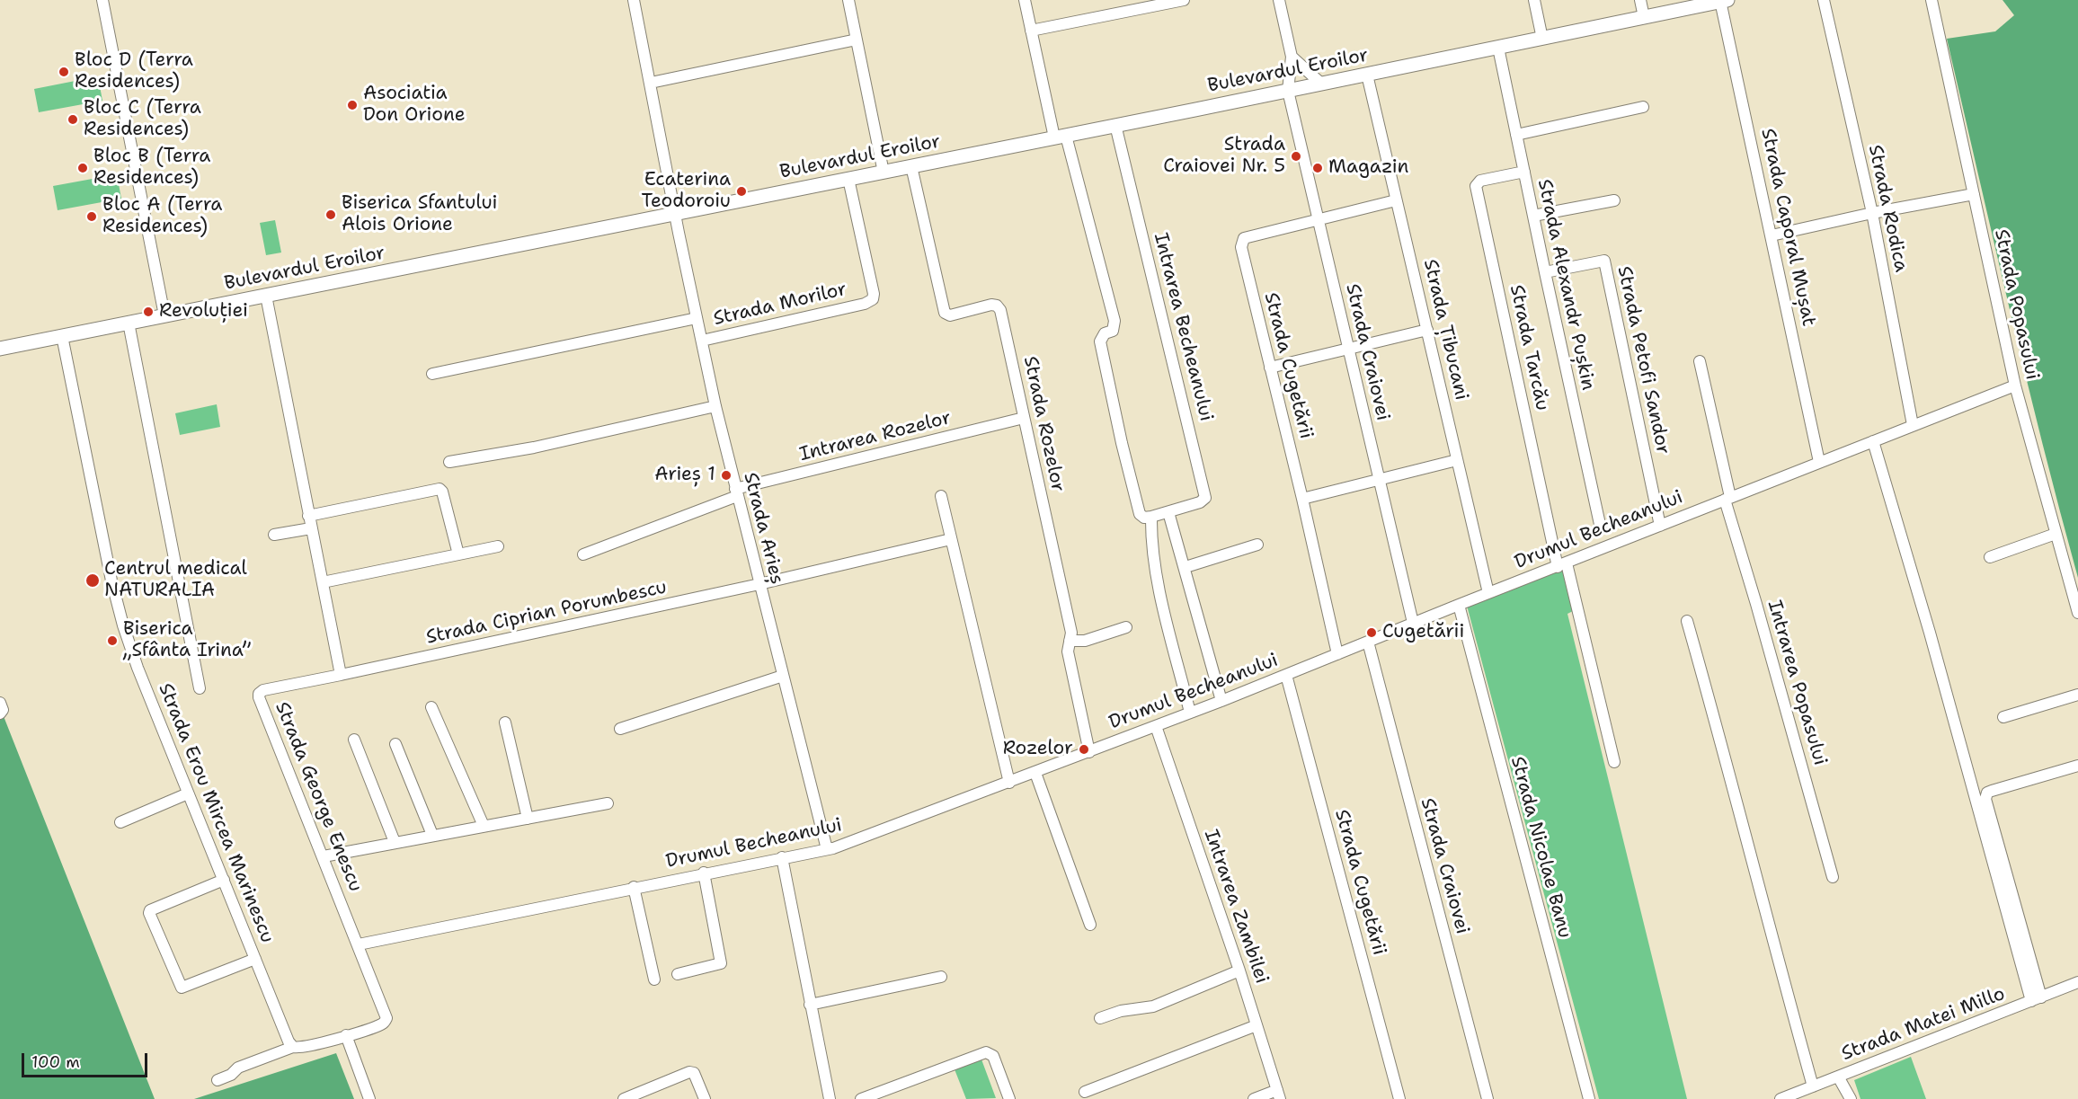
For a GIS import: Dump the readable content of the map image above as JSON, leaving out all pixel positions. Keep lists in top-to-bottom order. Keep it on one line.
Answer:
{"streets":{"main road":["Bulevardul Eroilor"],"street":["Strada Rodica","Strada Caporal Mușat","Strada Alexandr Pușkin","Strada Morilor","Strada Popasului","Intrarea Becheanului","Strada Țibucani","Strada Tarcău","Strada Craiovei","Strada Petofi Sandor","Strada Cugetării","Strada Rozelor","Intrarea Rozelor","Strada Arieș","Drumul Becheanului","Strada Ciprian Porumbescu","Intrarea Popasului","Strada George Enescu","Strada Erou Mircea Marinescu","Strada Nicolae Banu","Intrarea Zambilei","Strada Matei Millo"]},"crossings":[["Bulevardul Eroilor","Strada Caporal Mușat"],["Bulevardul Eroilor","Strada Alexandr Pușkin"],["Bulevardul Eroilor","Strada Morilor"],["Bulevardul Eroilor","Intrarea Becheanului"],["Bulevardul Eroilor","Strada Țibucani"],["Bulevardul Eroilor","Strada Craiovei"],["Bulevardul Eroilor","Strada Rozelor"],["Bulevardul Eroilor","Strada Arieș"],["Bulevardul Eroilor","Strada Erou Mircea Marinescu"],["Strada Rodica","Drumul Becheanului"],["Strada Caporal Mușat","Drumul Becheanului"],["Strada Alexandr Pușkin","Strada Tarcău"],["Strada Alexandr Pușkin","Strada Petofi Sandor"],["Strada Morilor","Strada Arieș"],["Strada Popasului","Drumul Becheanului"],["Strada Țibucani","Strada Cugetării"],["Strada Țibucani","Drumul Becheanului"],["Strada Tarcău","Drumul Becheanului"],["Strada Craiovei","Strada Cugetării"],["Strada Craiovei","Drumul Becheanului"],["Strada Petofi Sandor","Drumul Becheanului"],["Strada Cugetării","Drumul Becheanului"],["Strada Rozelor","Intrarea Rozelor"],["Strada Rozelor","Drumul Becheanului"],["Intrarea Rozelor","Strada Arieș"],["Strada Arieș","Drumul Becheanului"],["Strada Arieș","Strada Ciprian Porumbescu"],["Drumul Becheanului","Intrarea Popasului"],["Drumul Becheanului","Strada George Enescu"],["Drumul Becheanului","Strada Nicolae Banu"],["Drumul Becheanului","Intrarea Zambilei"],["Strada Ciprian Porumbescu","Strada George Enescu"],["Strada George Enescu","Strada Erou Mircea Marinescu"]],"places":["Bloc D (Terra Residences)","Asociatia Don Orione","Bloc C (Terra Residences)","Strada Craiovei Nr. 5","Bloc B (Terra Residences)","Magazin","Ecaterina Teodoroiu","Biserica Sfantului Alois Orione","Bloc A (Terra Residences)","Revoluției","Arieș 1","Centrul medical NATURALIA","Cugetării","Biserica „Sfânta Irina”","Rozelor"],"scale_bar":"100 m"}
